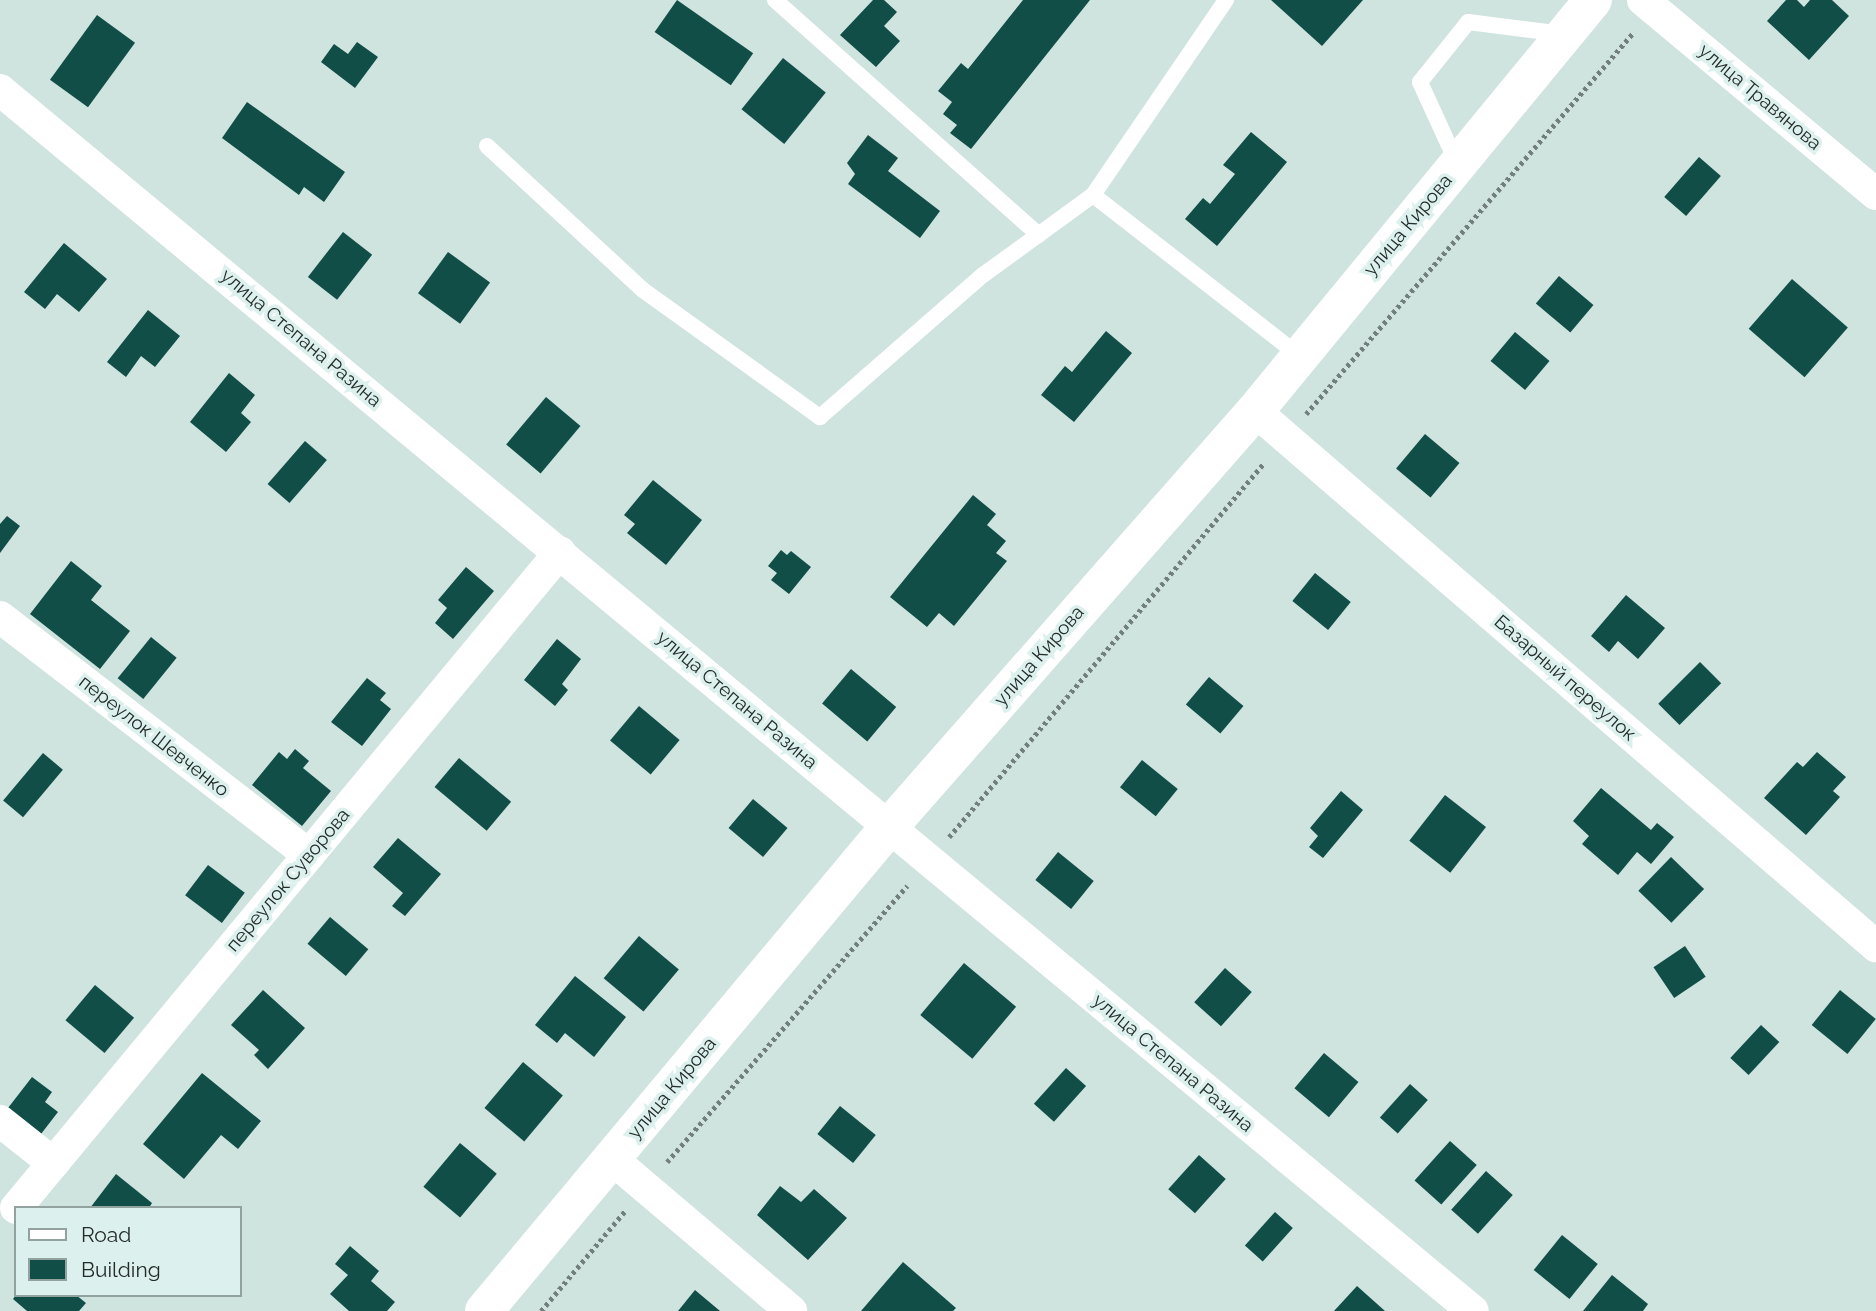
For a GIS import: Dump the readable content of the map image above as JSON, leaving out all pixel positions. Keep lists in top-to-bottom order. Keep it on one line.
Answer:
{"streets":{"street":["улица Травянова","улица Кирова","улица Степана Разина","Базарный переулок","переулок Шевченко","переулок Суворова"]},"crossings":[["улица Кирова","улица Степана Разина"],["улица Кирова","Базарный переулок"],["улица Степана Разина","переулок Суворова"],["переулок Шевченко","переулок Суворова"]],"legend":["Road","Building"]}
